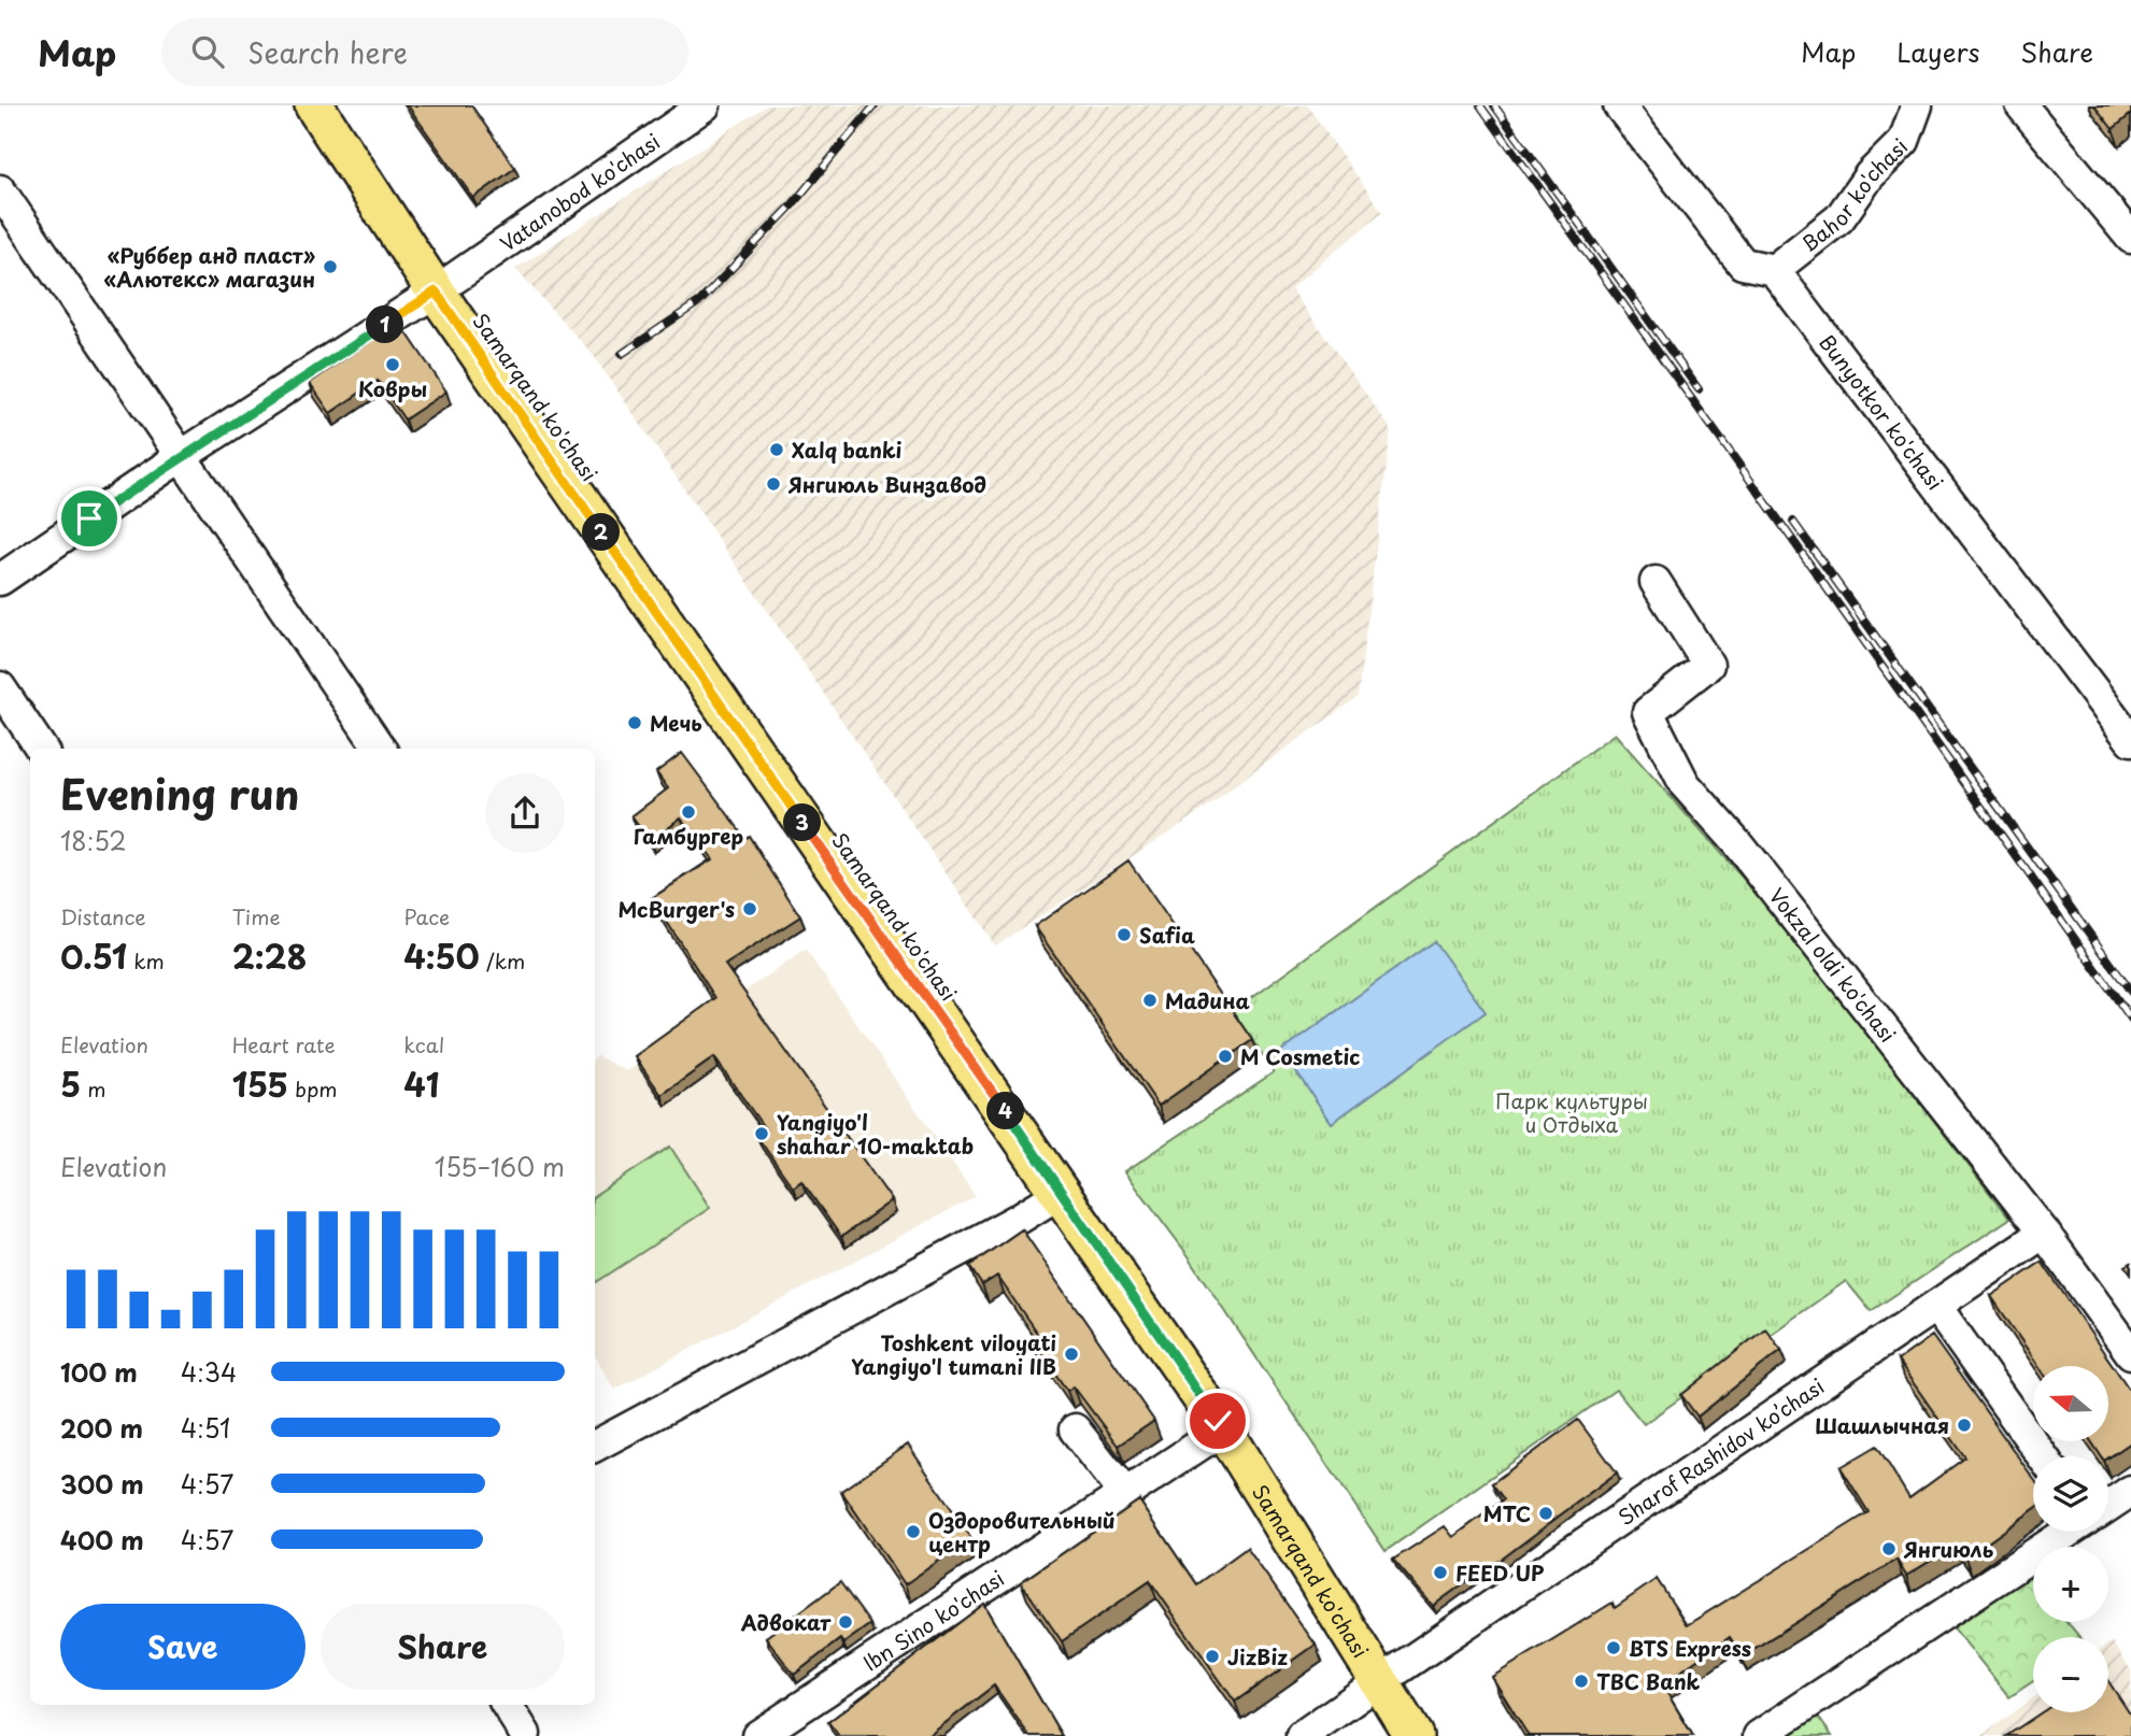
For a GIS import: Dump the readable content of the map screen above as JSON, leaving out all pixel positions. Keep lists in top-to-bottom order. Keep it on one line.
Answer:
{"streets":{"main road":["Samarqand ko'chasi"],"street":["Vatanobod ko'chasi","Bahor ko'chasi","Bunyotkor ko'chasi","Vokzal oldi ko'chasi","Sharof Rashidov ko’chasi","Ibn Sino ko'chasi"]},"crossings":[["Vatanobod ko'chasi","Samarqand ko'chasi"],["Bahor ko'chasi","Bunyotkor ko'chasi"],["Samarqand ko'chasi","Sharof Rashidov ko’chasi"],["Samarqand ko'chasi","Ibn Sino ko'chasi"],["Vokzal oldi ko'chasi","Sharof Rashidov ko’chasi"]],"parks":["Парк культуры и Отдыха"],"places":["«Руббер анд пласт» «Алютекс» магазин","Ковры","Xalq banki","Янгиюль Винзавод","Мечь","Гамбургер","McBurger's","Safia","Мадина","M Cosmetic","Yangiyo'l shahar 10-maktab","Toshkent viloyati Yangiyo'l tumani IIB","Шашлычная","МТС","Оздоровительный центр","Янгиюль","FEED UP","Адвокат","BTS Express","JizBiz","TBC Bank"],"north":"left","page":{"header":"Map","search":"Search here","nav":["Map","Layers","Share"],"pins":["1","2","3","4"],"heading":["Evening run","18:52"],"stats":[["Distance","0.51 km"],["Time","2:28"],["Pace","4:50 /km"],["Elevation","5 m"],["Heart rate","155 bpm"],["kcal","41"]],"chart":["Elevation","155–160 m"],"list":[{"name":"100 m","note":"4:34"},{"name":"200 m","note":"4:51"},{"name":"300 m","note":"4:57"},{"name":"400 m","note":"4:57"}],"map_buttons":["+","−"],"buttons":["Save","Share"]}}
